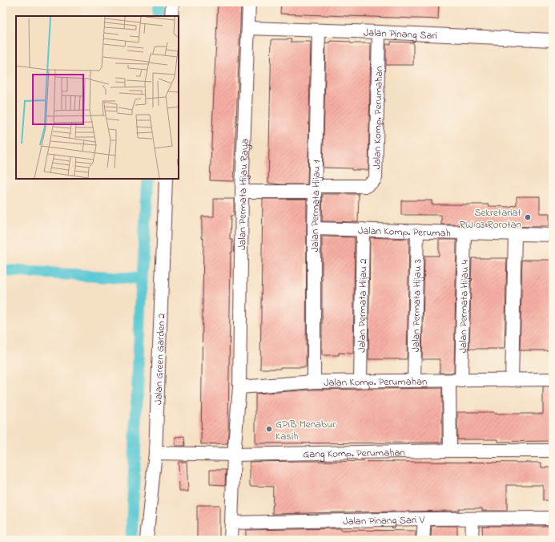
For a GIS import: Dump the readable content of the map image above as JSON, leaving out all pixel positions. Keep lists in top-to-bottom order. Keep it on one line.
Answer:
{"streets":{"street":["Jalan Pinang Sari","Jalan Komp. Perumahan","Jalan Permata Hijau Raya","Jalan Permata Hijau 1","Jalan Komp. Perumah","Jalan Permata Hijau 2","Jalan Permata Hijau 3","Jalan Permata Hijau 4","Jalan Green Garden 2","Gang Komp. Perumahan","Jalan Pinang Sari V"]},"crossings":[["Jalan Pinang Sari","Jalan Komp. Perumahan"],["Jalan Pinang Sari","Jalan Permata Hijau Raya"],["Jalan Pinang Sari","Jalan Permata Hijau 1"],["Jalan Komp. Perumahan","Jalan Permata Hijau Raya"],["Jalan Komp. Perumahan","Jalan Permata Hijau 1"],["Jalan Komp. Perumahan","Jalan Permata Hijau 2"],["Jalan Komp. Perumahan","Jalan Permata Hijau 3"],["Jalan Komp. Perumahan","Jalan Permata Hijau 4"],["Jalan Permata Hijau 1","Jalan Komp. Perumah"],["Jalan Komp. Perumah","Jalan Permata Hijau 2"],["Jalan Komp. Perumah","Jalan Permata Hijau 3"],["Jalan Komp. Perumah","Jalan Permata Hijau 4"],["Jalan Permata Hijau 4","Gang Komp. Perumahan"],["Jalan Green Garden 2","Gang Komp. Perumahan"]],"places":["Sekretariat RW 03 Rorotan","GPIB Menabur Kasih"]}
